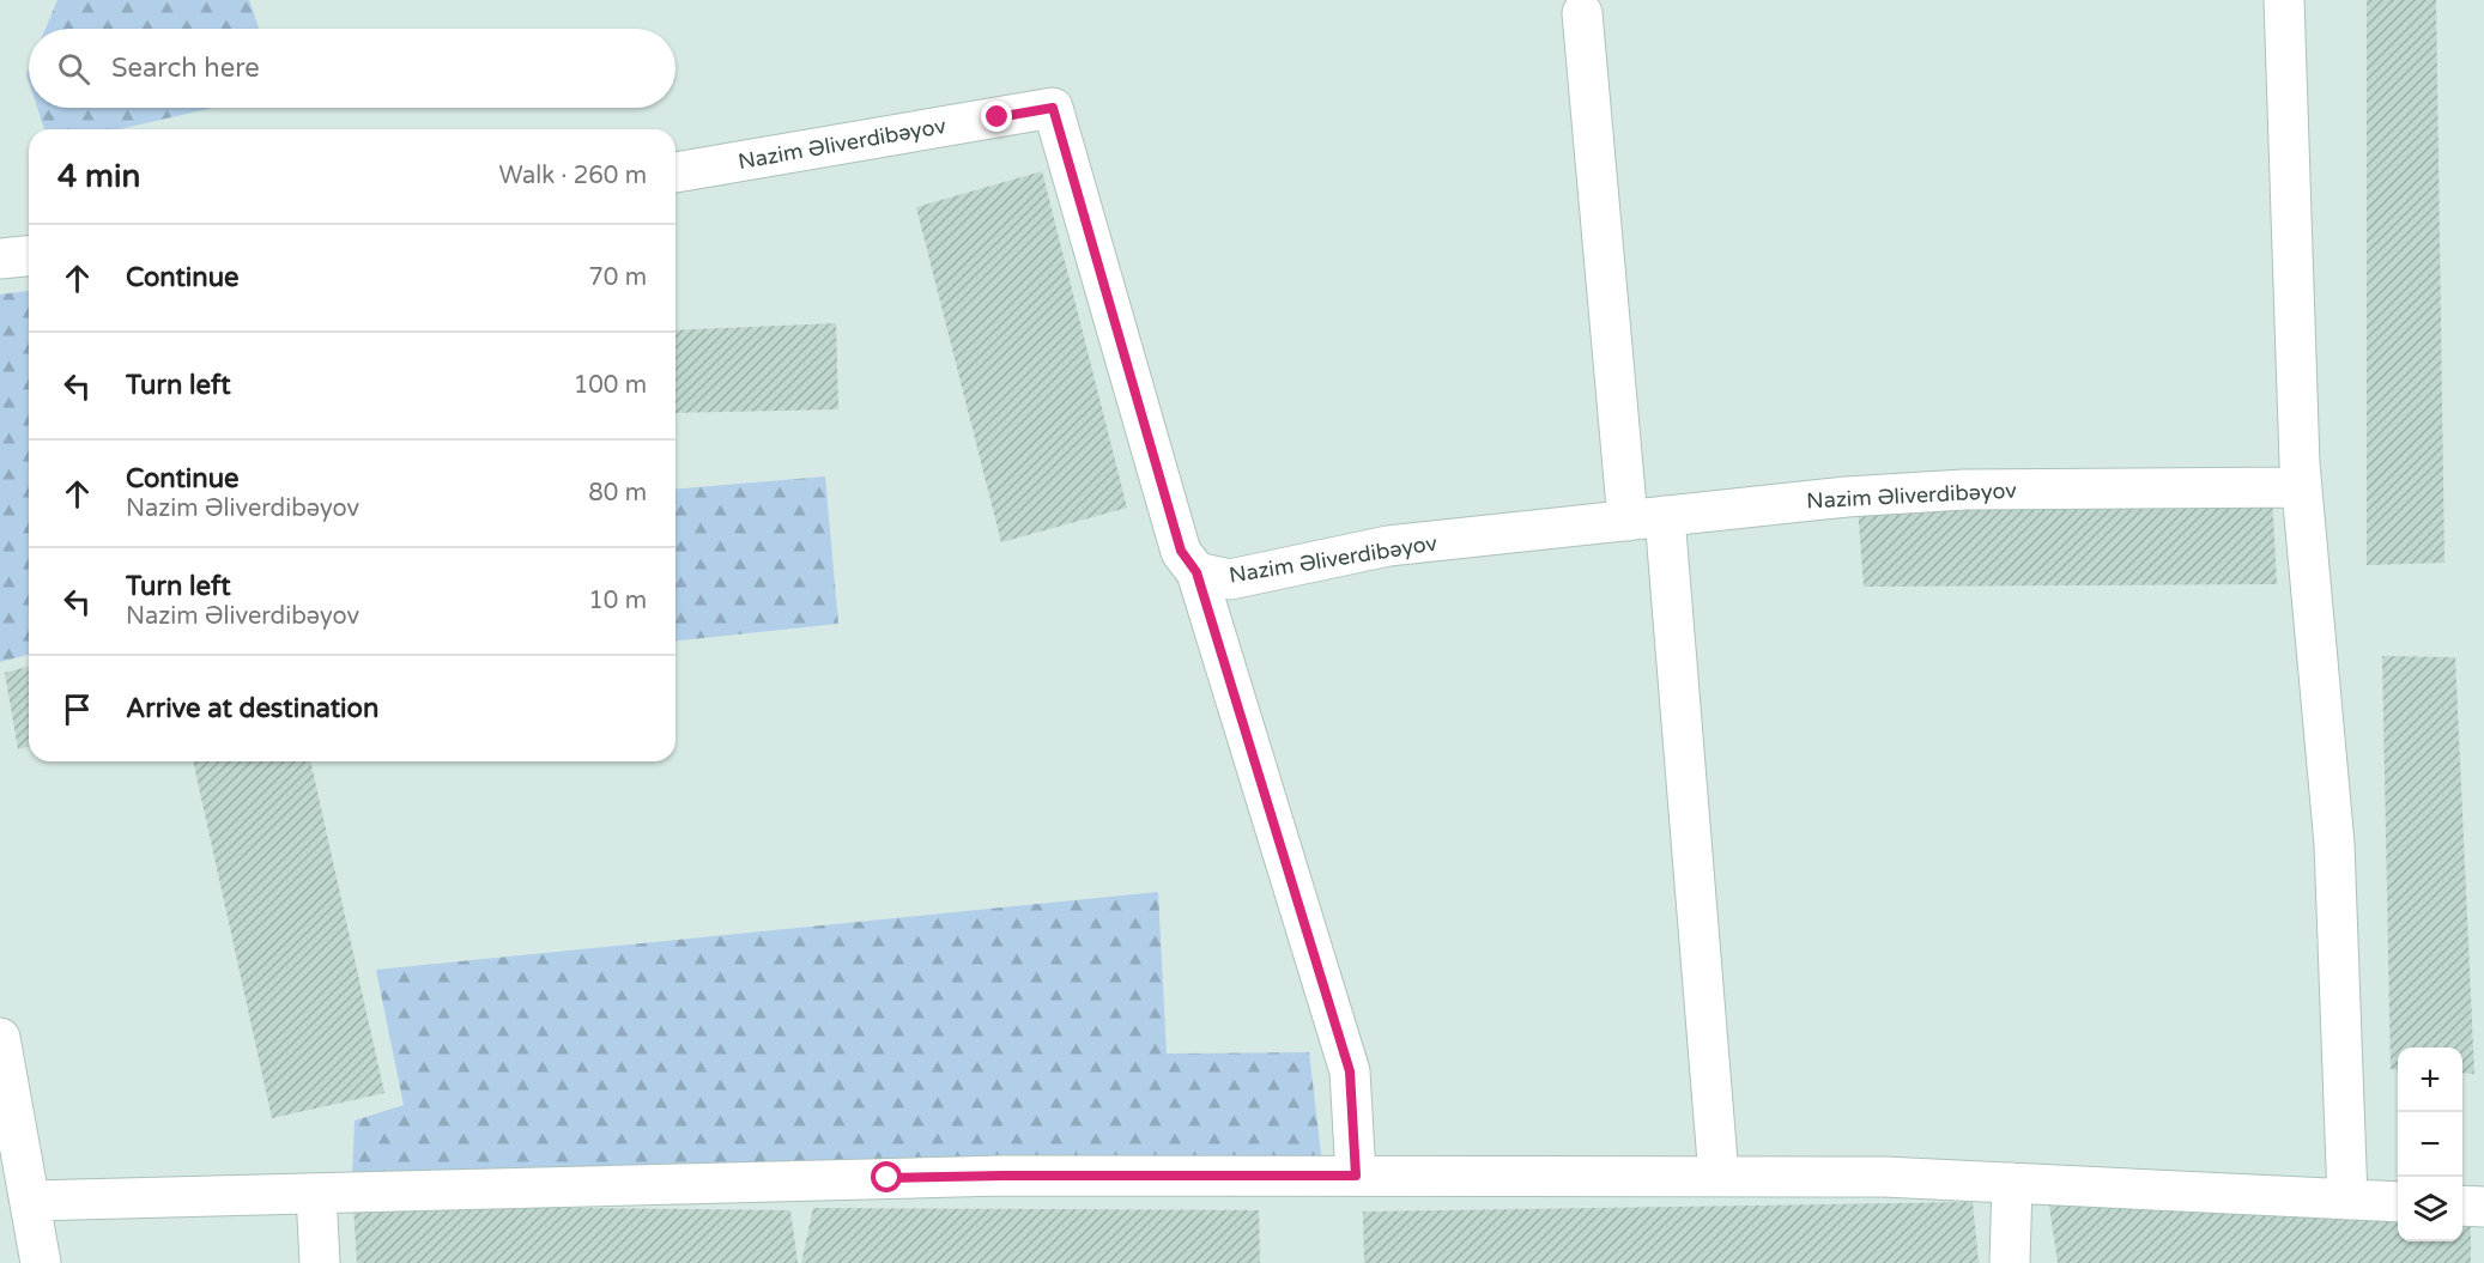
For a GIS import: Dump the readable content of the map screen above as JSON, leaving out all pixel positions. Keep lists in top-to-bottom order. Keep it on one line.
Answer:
{"streets":{"street":["Nazim Əliverdibəyov"]},"page":{"search":"Search here","heading":["4 min","Walk · 260 m"],"list":[["Continue","70 m"],["Turn left","100 m"],["Continue","Nazim Əliverdibəyov","80 m"],["Turn left","Nazim Əliverdibəyov","10 m"],"Arrive at destination"],"map_buttons":["+","−"]}}
